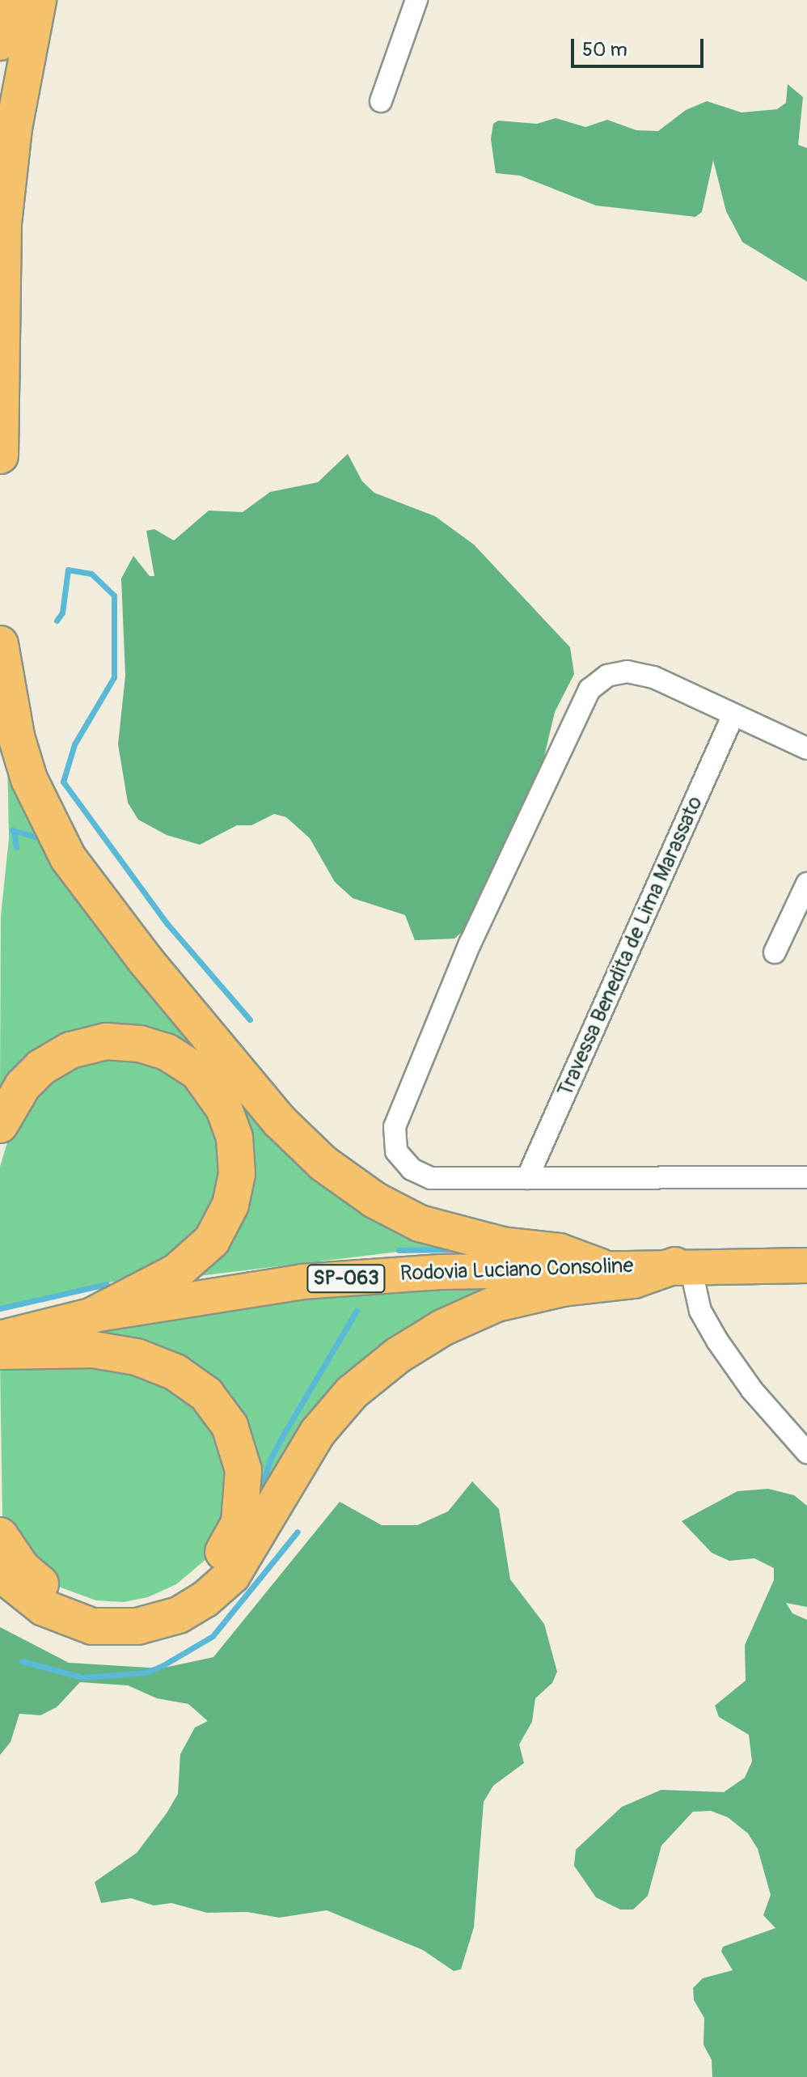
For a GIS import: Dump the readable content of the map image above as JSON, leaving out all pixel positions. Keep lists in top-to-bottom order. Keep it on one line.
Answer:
{"streets":{"main road":["Rodovia Luciano Consoline","SP-063"],"street":["Travessa Benedita de Lima Marassato"]},"scale_bar":"50 m"}
